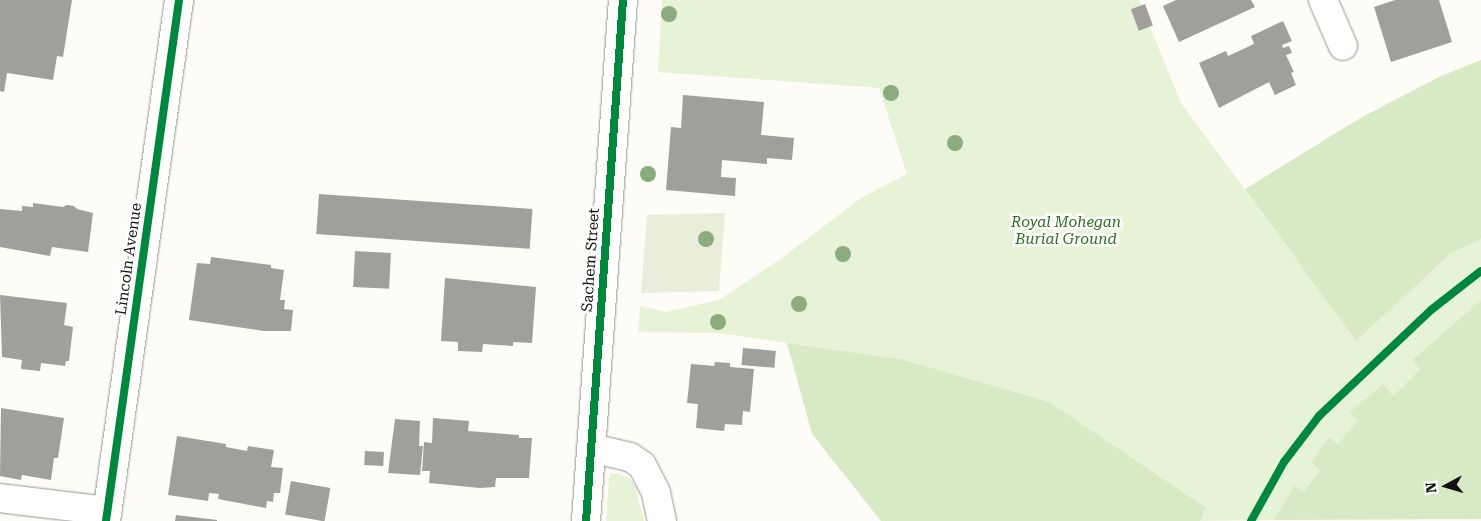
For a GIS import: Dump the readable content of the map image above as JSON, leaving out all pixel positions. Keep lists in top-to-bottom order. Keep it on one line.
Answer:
{"streets":{"street":["Lincoln Avenue","Sachem Street"]},"parks":["Royal Mohegan Burial Ground"],"north":"left"}
